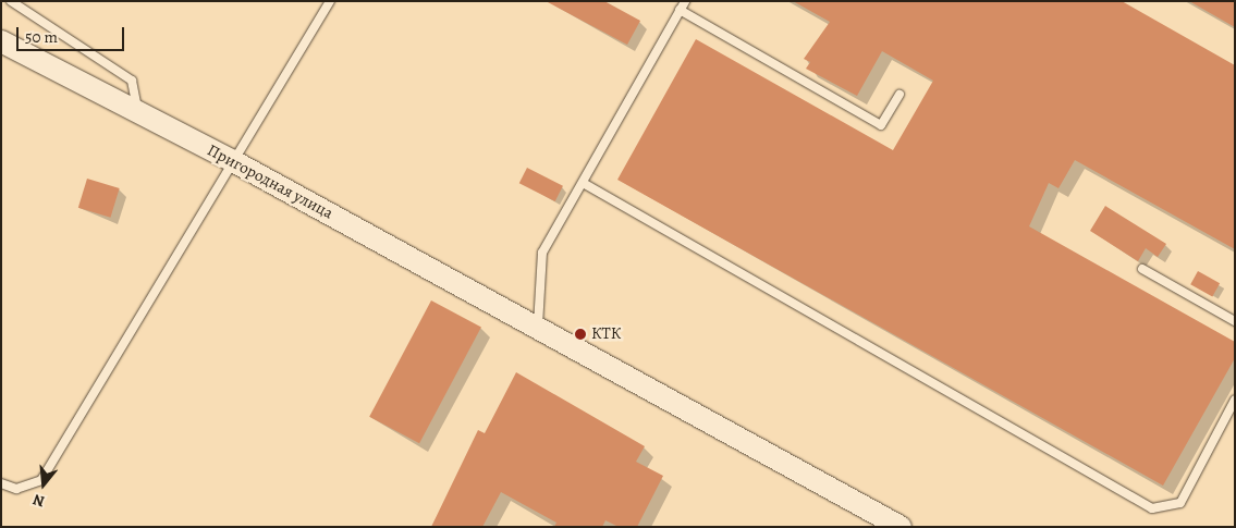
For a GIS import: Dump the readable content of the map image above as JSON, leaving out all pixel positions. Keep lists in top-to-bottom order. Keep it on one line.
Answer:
{"streets":{"street":["Пригородная улица"]},"places":["КТК"],"scale_bar":"50 m","north":"bottom"}
